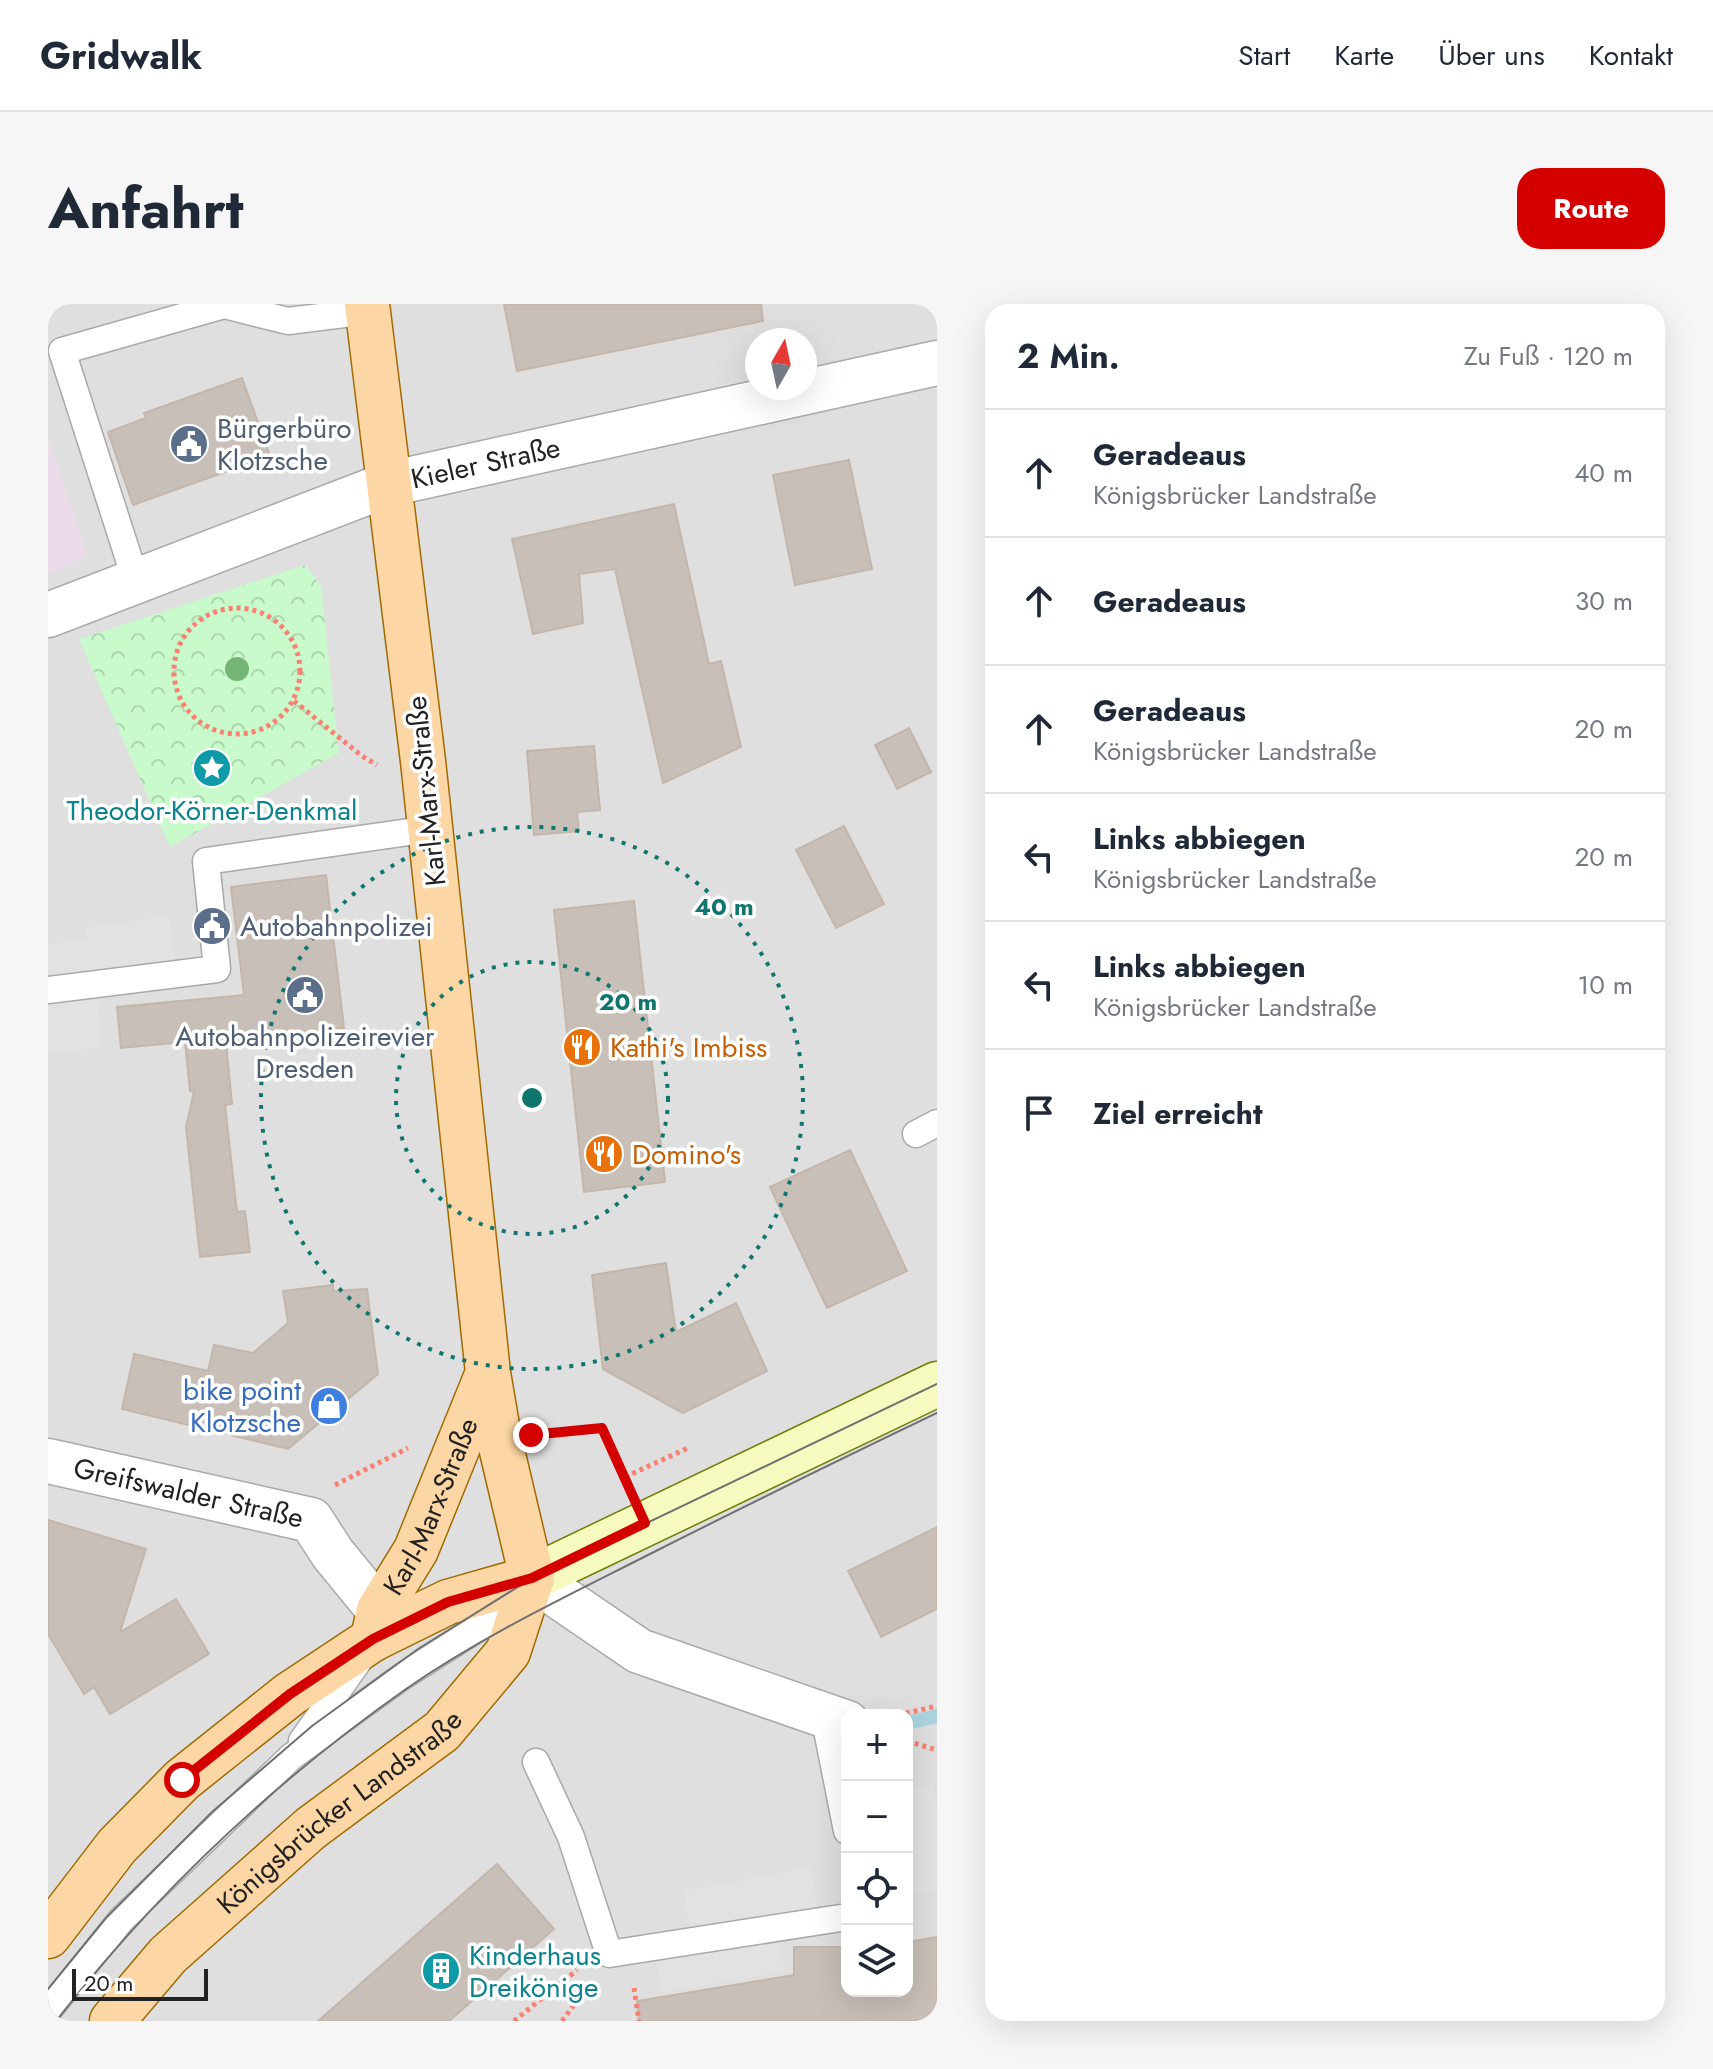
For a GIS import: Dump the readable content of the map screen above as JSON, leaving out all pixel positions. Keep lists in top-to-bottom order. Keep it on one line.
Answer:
{"streets":{"main road":["Karl-Marx-Straße","Königsbrücker Landstraße"],"street":["Kieler Straße","Greifswalder Straße"]},"crossings":[["Kieler Straße","Karl-Marx-Straße"],["Karl-Marx-Straße","Greifswalder Straße"],["Karl-Marx-Straße","Königsbrücker Landstraße"]],"places":{"public building":["Bürgerbüro Klotzsche","Autobahnpolizei","Autobahnpolizeirevier Dresden"],"place":["Theodor-Körner-Denkmal"],"restaurant":["Kathi's Imbiss","Domino's"],"shop":["bike point Klotzsche"],"building":["Kinderhaus Dreikönige"]},"scale_bar":"20 m","north":"top","page":{"header":"Gridwalk","nav":["Start","Karte","Über uns","Kontakt"],"title":"Anfahrt","buttons":"Route","heading":["2 Min.","Zu Fuß · 120 m"],"list":[["Geradeaus","Königsbrücker Landstraße","40 m"],["Geradeaus","30 m"],["Geradeaus","Königsbrücker Landstraße","20 m"],["Links abbiegen","Königsbrücker Landstraße","20 m"],["Links abbiegen","Königsbrücker Landstraße","10 m"],"Ziel erreicht"],"map_buttons":["+","−"],"scale":"20 m"},"rings":["40 m","20 m"]}
